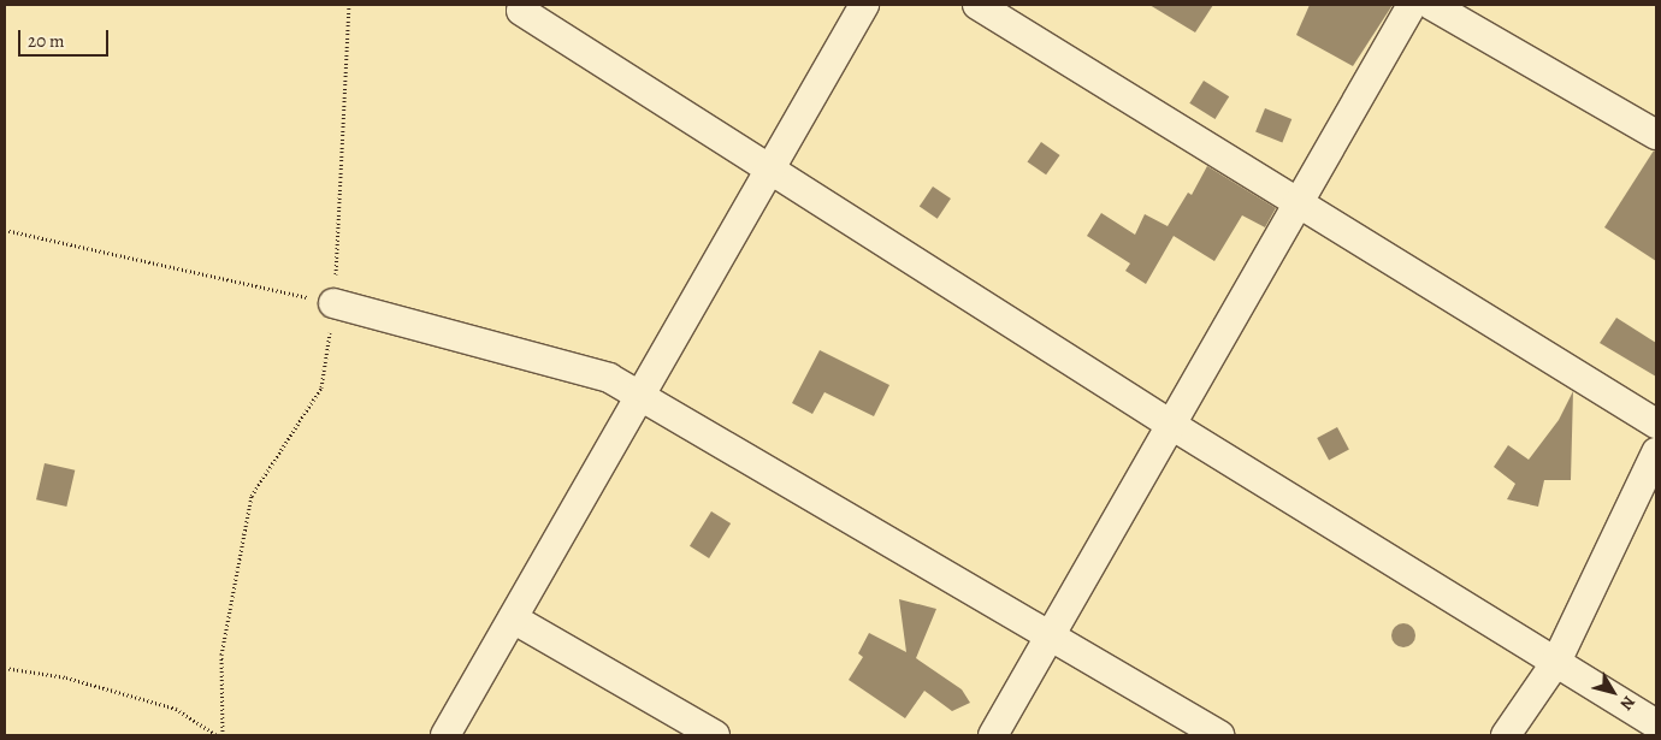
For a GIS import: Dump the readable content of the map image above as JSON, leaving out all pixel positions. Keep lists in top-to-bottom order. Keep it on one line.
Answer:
{"scale_bar":"20 m","north":"bottom right"}
